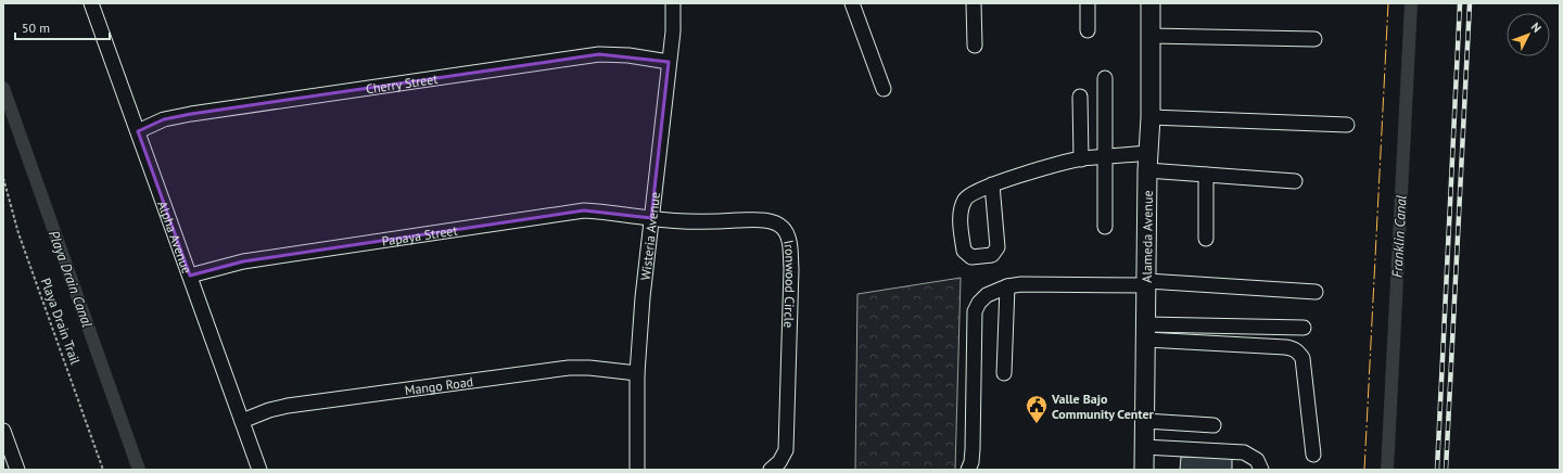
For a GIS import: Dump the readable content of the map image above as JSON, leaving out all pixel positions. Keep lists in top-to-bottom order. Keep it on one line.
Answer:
{"streets":{"main road":["Alameda Avenue"],"street":["Cherry Street","Papaya Street","Alpha Avenue","Wisteria Avenue","Ironwood Circle","Mango Road"],"path":["Playa Drain Trail"]},"crossings":[["Cherry Street","Alpha Avenue"],["Cherry Street","Wisteria Avenue"],["Papaya Street","Alpha Avenue"],["Papaya Street","Wisteria Avenue"],["Papaya Street","Ironwood Circle"],["Alpha Avenue","Mango Road"],["Wisteria Avenue","Ironwood Circle"],["Wisteria Avenue","Mango Road"]],"water":["Franklin Canal","Playa Drain Canal"],"places":{"public building":["Valle Bajo Community Center"]},"scale_bar":"50 m","north":"top right"}
